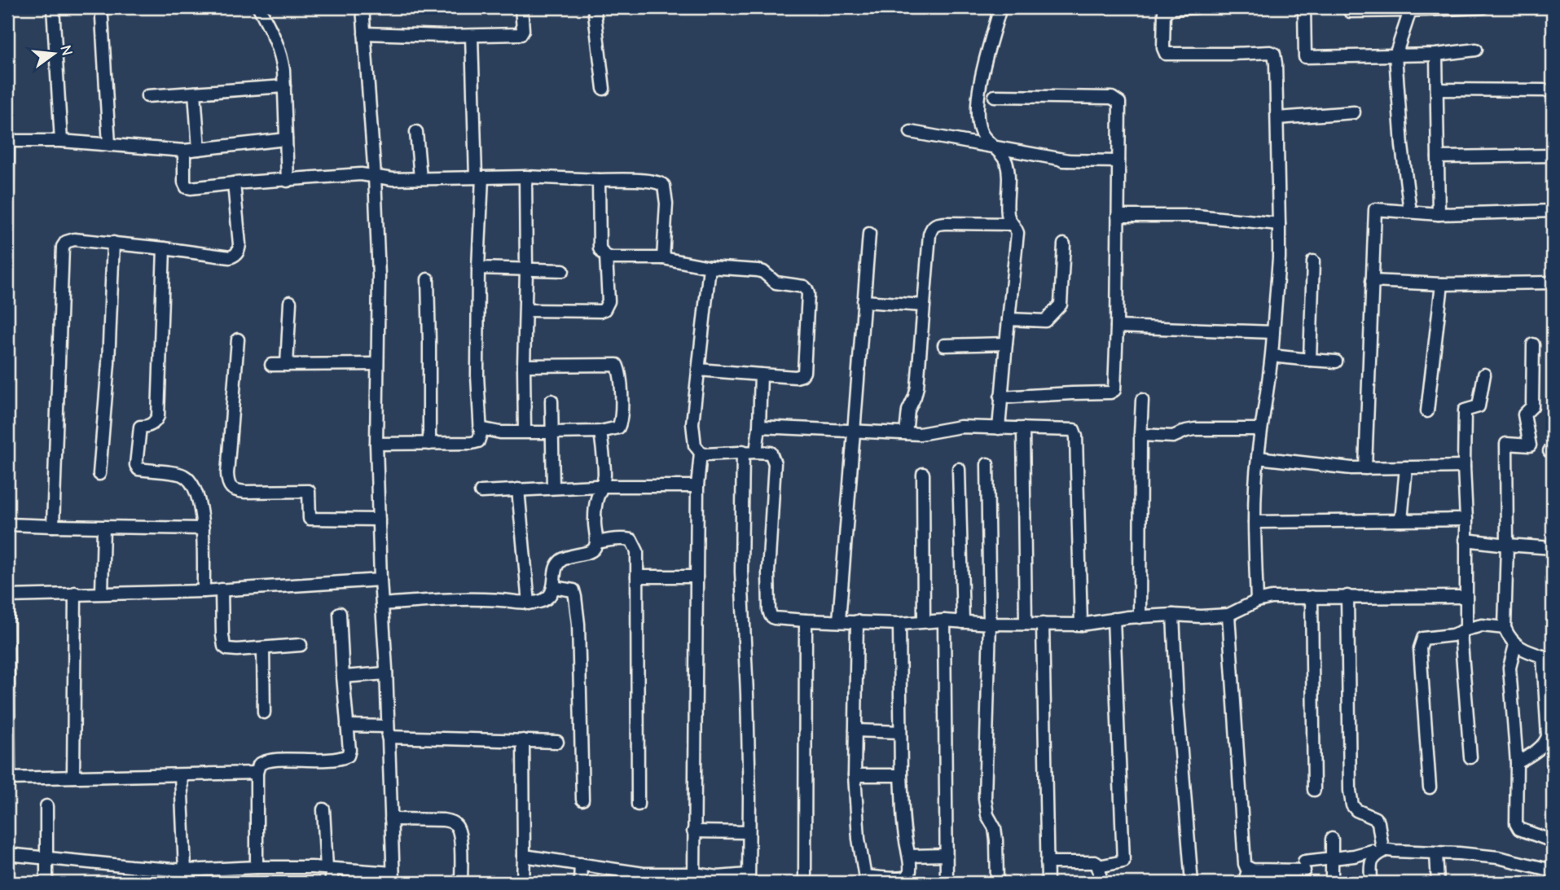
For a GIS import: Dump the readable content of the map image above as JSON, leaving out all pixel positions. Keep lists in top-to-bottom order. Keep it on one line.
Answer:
{"north":"right"}
